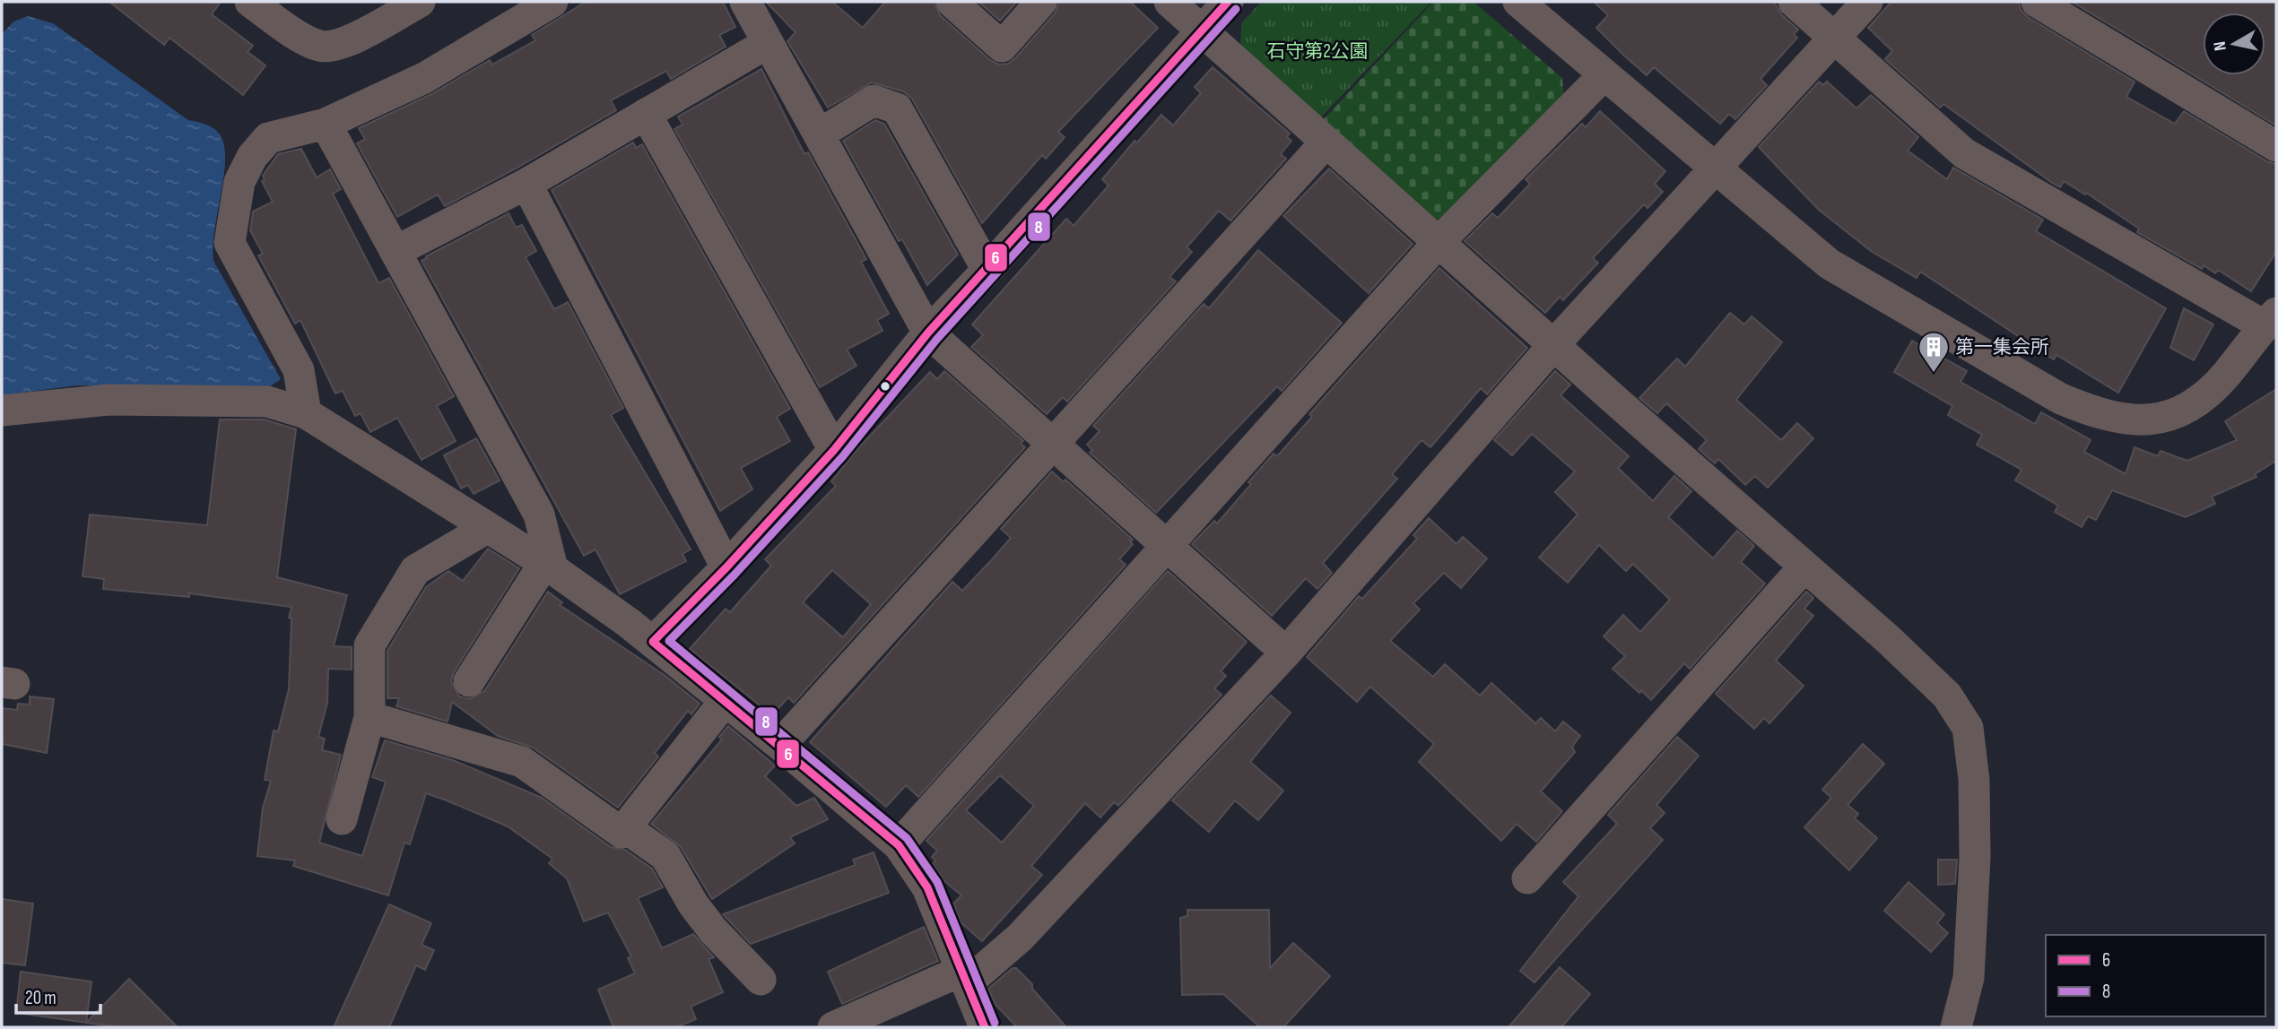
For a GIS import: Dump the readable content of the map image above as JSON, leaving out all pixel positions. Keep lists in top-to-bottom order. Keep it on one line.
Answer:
{"parks":["石守第2公園"],"places":{"building":["第一集会所"]},"lines":["transit line 6","transit line 8"],"legend":["6","8"],"scale_bar":"20 m","north":"left"}
